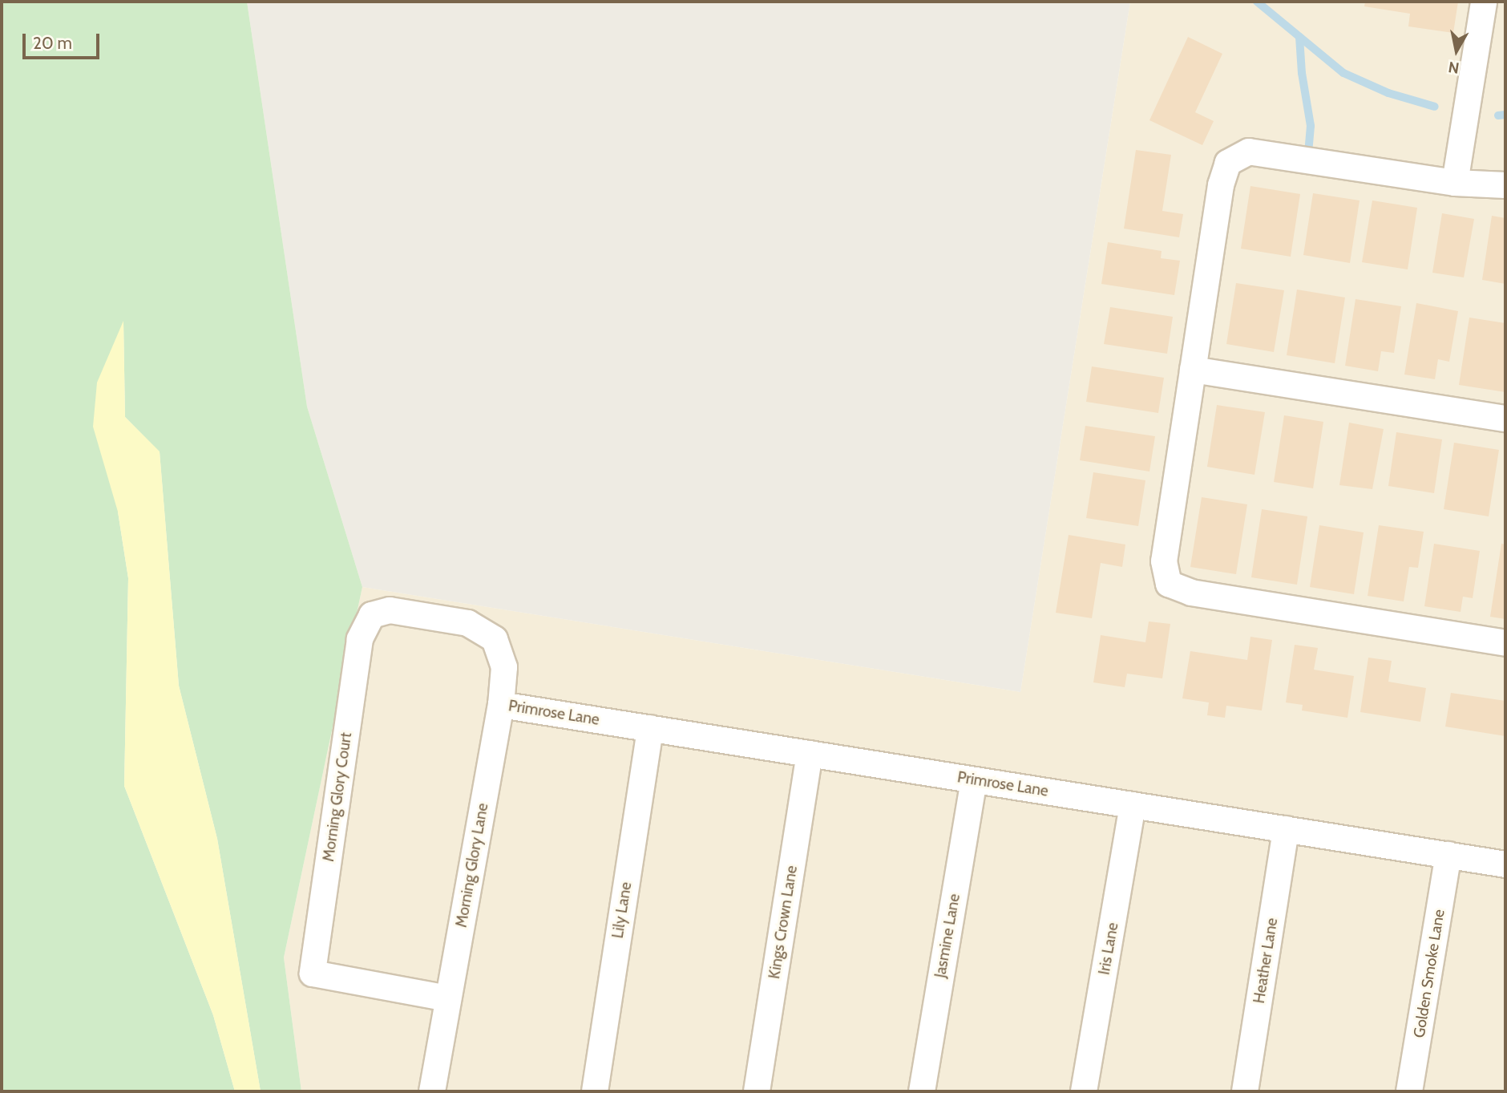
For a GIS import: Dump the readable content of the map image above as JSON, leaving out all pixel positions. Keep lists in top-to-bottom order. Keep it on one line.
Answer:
{"streets":{"street":["Primrose Lane","Morning Glory Court","Morning Glory Lane","Lily Lane","Kings Crown Lane","Jasmine Lane","Iris Lane","Heather Lane","Golden Smoke Lane"]},"crossings":[["Primrose Lane","Morning Glory Lane"],["Primrose Lane","Lily Lane"],["Primrose Lane","Kings Crown Lane"],["Primrose Lane","Jasmine Lane"],["Primrose Lane","Iris Lane"],["Primrose Lane","Heather Lane"],["Primrose Lane","Golden Smoke Lane"],["Morning Glory Court","Morning Glory Lane"]],"scale_bar":"20 m","north":"bottom"}
